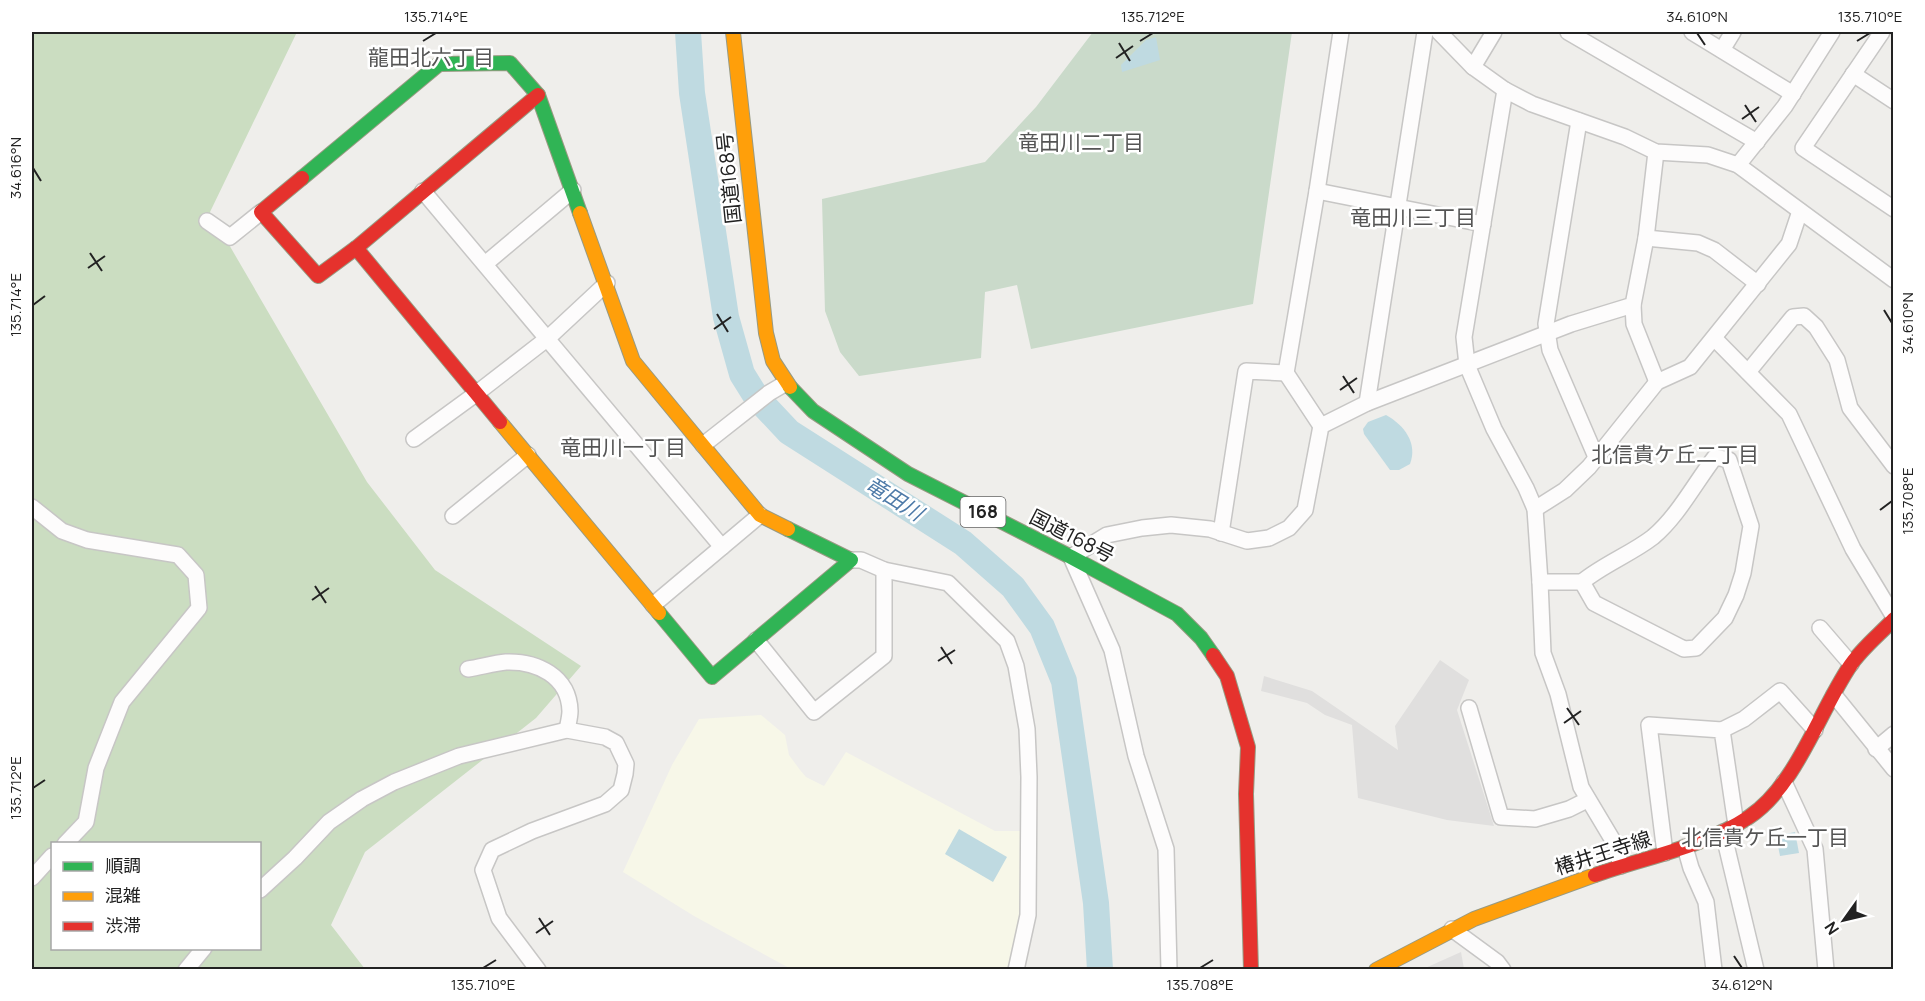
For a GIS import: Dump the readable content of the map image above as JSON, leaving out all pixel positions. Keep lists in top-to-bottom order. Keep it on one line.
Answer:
{"streets":{"main road":["国道168号","168","椿井王寺線"]},"districts":["龍田北六丁目","竜田川二丁目","竜田川三丁目","竜田川一丁目","北信貴ケ丘二丁目","北信貴ケ丘一丁目"],"water":["竜田川"],"legend":["順調","混雑","渋滞"],"north":"bottom left","coordinates":["135.714°E","135.712°E","34.610°N","135.710°E","34.616°N","135.708°E","34.612°N"]}
